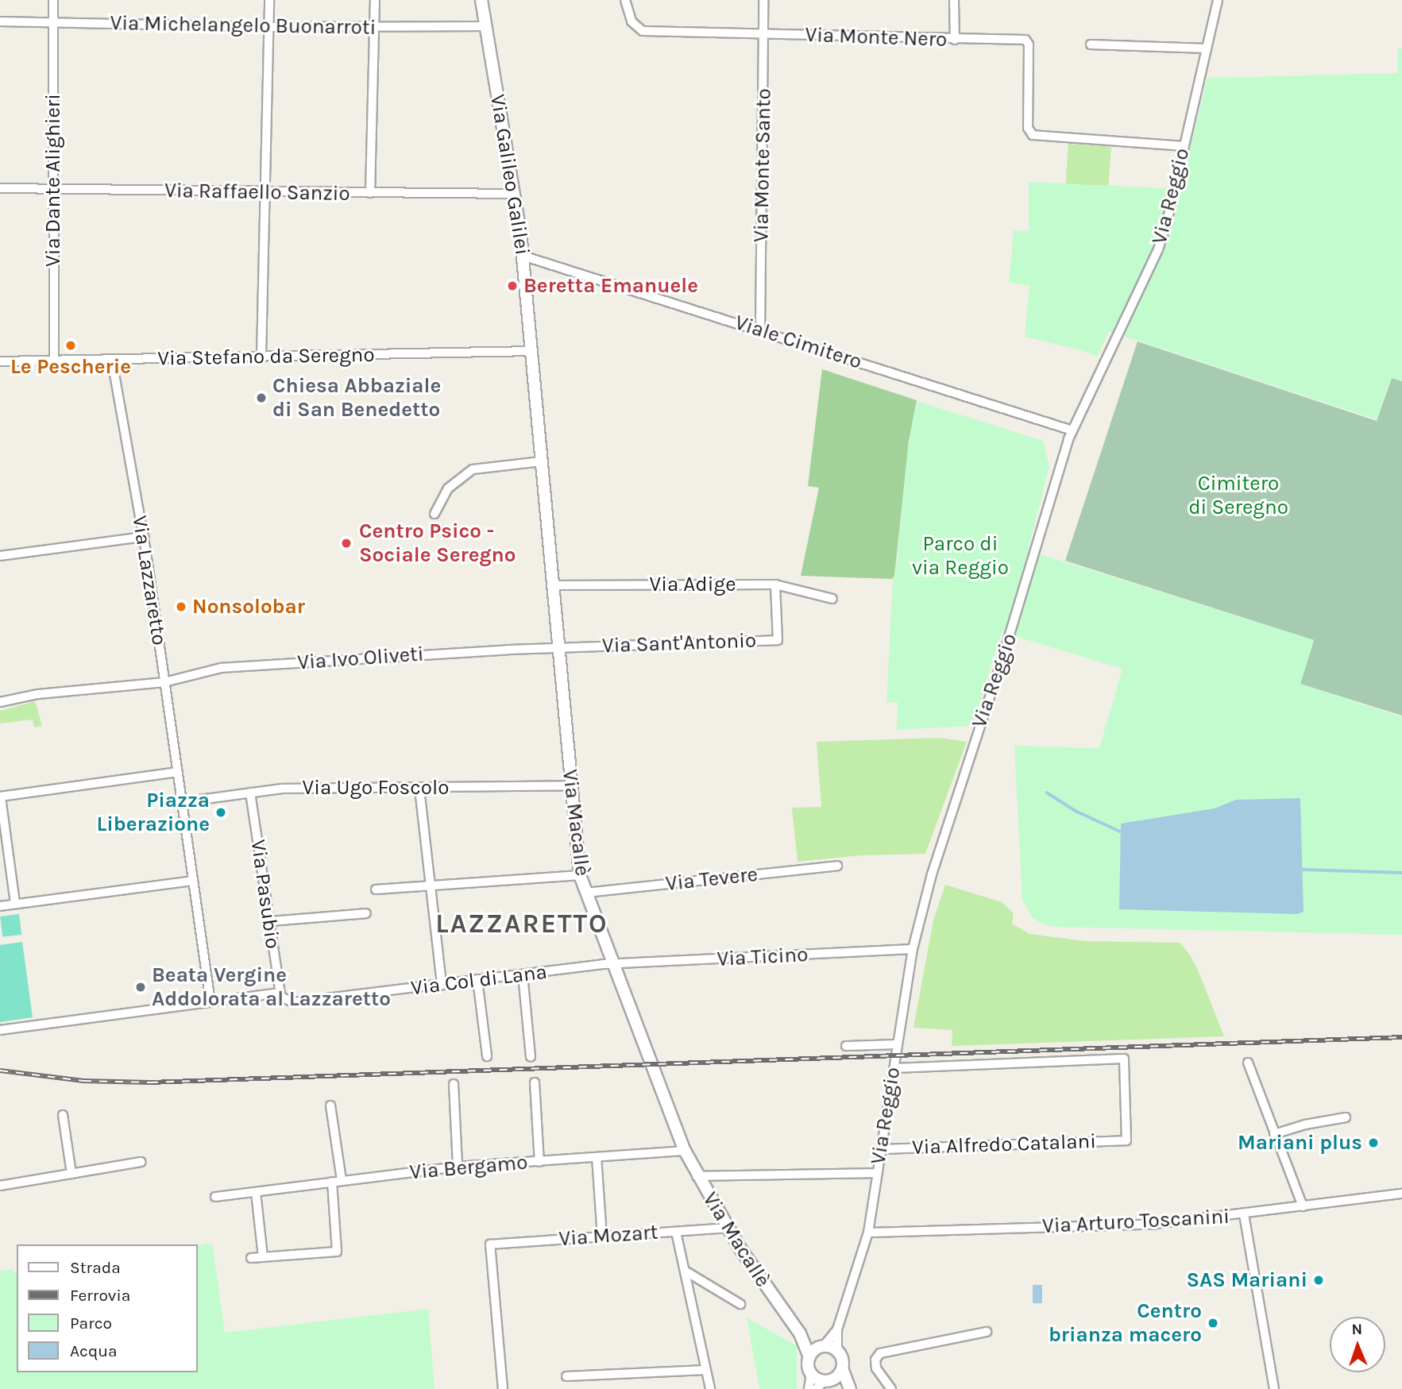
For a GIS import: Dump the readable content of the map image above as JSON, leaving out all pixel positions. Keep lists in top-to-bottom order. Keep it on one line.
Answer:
{"streets":{"street":["Via Michelangelo Buonarroti","Via Monte Nero","Via Monte Santo","Via Galileo Galilei","Via Dante Alighieri","Via Raffaello Sanzio","Via Reggio","Viale Cimitero","Via Stefano da Seregno","Via Lazzaretto","Via Adige","Via Sant'Antonio","Via Ivo Oliveti","Via Ugo Foscolo","Via Macallè","Via Tevere","Via Pasubio","Via Ticino","Via Col di Lana","Via Alfredo Catalani","Via Bergamo","Via Arturo Toscanini","Via Mozart"]},"crossings":[["Via Michelangelo Buonarroti","Via Galileo Galilei"],["Via Michelangelo Buonarroti","Via Dante Alighieri"],["Via Monte Nero","Via Monte Santo"],["Via Monte Nero","Via Reggio"],["Via Monte Santo","Viale Cimitero"],["Via Galileo Galilei","Via Raffaello Sanzio"],["Via Galileo Galilei","Viale Cimitero"],["Via Galileo Galilei","Via Stefano da Seregno"],["Via Galileo Galilei","Via Macallè"],["Via Dante Alighieri","Via Raffaello Sanzio"],["Via Dante Alighieri","Via Stefano da Seregno"],["Via Reggio","Viale Cimitero"],["Via Reggio","Via Macallè"],["Via Reggio","Via Ticino"],["Via Reggio","Via Alfredo Catalani"],["Via Reggio","Via Arturo Toscanini"],["Via Stefano da Seregno","Via Lazzaretto"],["Via Stefano da Seregno","Via Macallè"],["Via Lazzaretto","Via Ivo Oliveti"],["Via Lazzaretto","Via Ugo Foscolo"],["Via Adige","Via Sant'Antonio"],["Via Adige","Via Macallè"],["Via Sant'Antonio","Via Ivo Oliveti"],["Via Sant'Antonio","Via Macallè"],["Via Ivo Oliveti","Via Macallè"],["Via Ugo Foscolo","Via Macallè"],["Via Ugo Foscolo","Via Pasubio"],["Via Macallè","Via Tevere"],["Via Macallè","Via Ticino"],["Via Macallè","Via Col di Lana"],["Via Macallè","Via Bergamo"],["Via Macallè","Via Mozart"],["Via Pasubio","Via Col di Lana"],["Via Ticino","Via Col di Lana"]],"districts":["LAZZARETTO"],"parks":["Cimitero di Seregno","Parco di via Reggio"],"places":["Beretta Emanuele","Le Pescherie","Chiesa Abbaziale di San Benedetto","Centro Psico - Sociale Seregno","Nonsolobar","Piazza Liberazione","Beata Vergine Addolorata al Lazzaretto","Mariani plus","SAS Mariani","Centro brianza macero"],"legend":["Strada","Ferrovia","Parco","Acqua"],"north":"top"}
